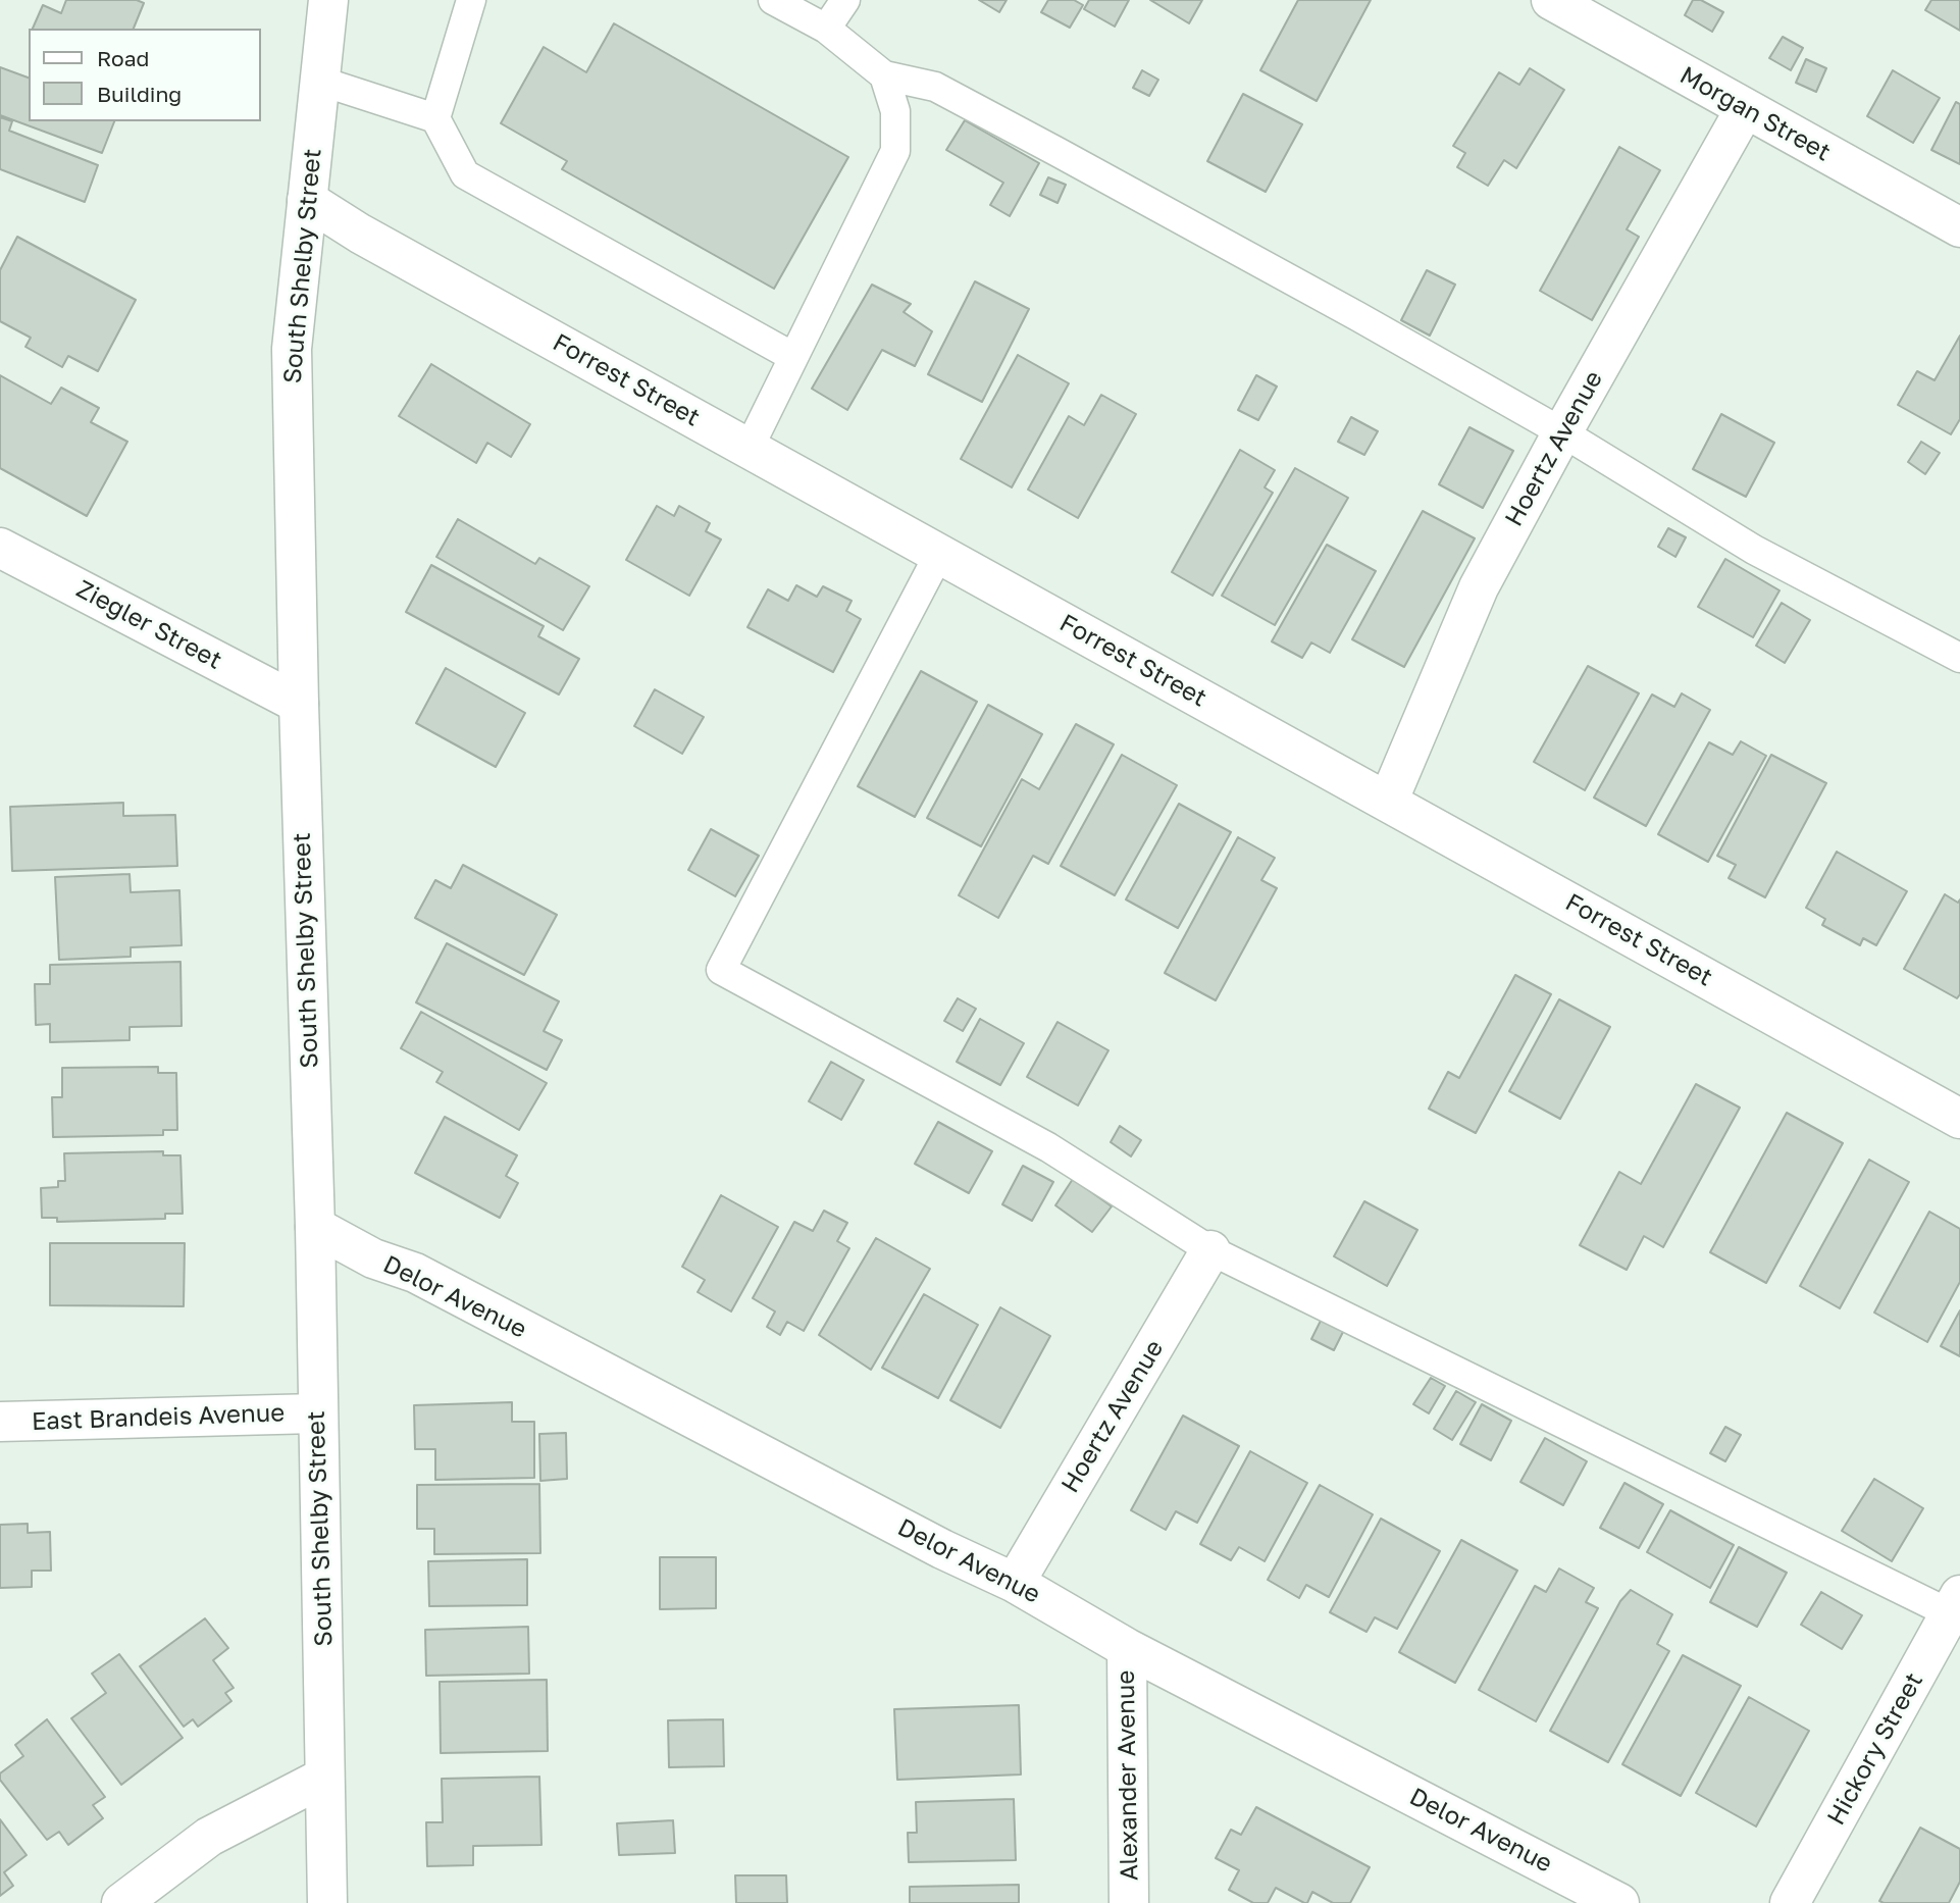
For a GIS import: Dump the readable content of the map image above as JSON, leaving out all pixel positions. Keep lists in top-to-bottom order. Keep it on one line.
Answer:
{"streets":{"street":["Morgan Street","South Shelby Street","Forrest Street","Hoertz Avenue","Ziegler Street","Delor Avenue","East Brandeis Avenue","Hickory Street","Alexander Avenue"]},"crossings":[["Morgan Street","Hoertz Avenue"],["South Shelby Street","Forrest Street"],["South Shelby Street","Ziegler Street"],["South Shelby Street","Delor Avenue"],["South Shelby Street","East Brandeis Avenue"],["Forrest Street","Hoertz Avenue"],["Hoertz Avenue","Delor Avenue"],["Delor Avenue","Alexander Avenue"]],"legend":["Road","Building"]}
